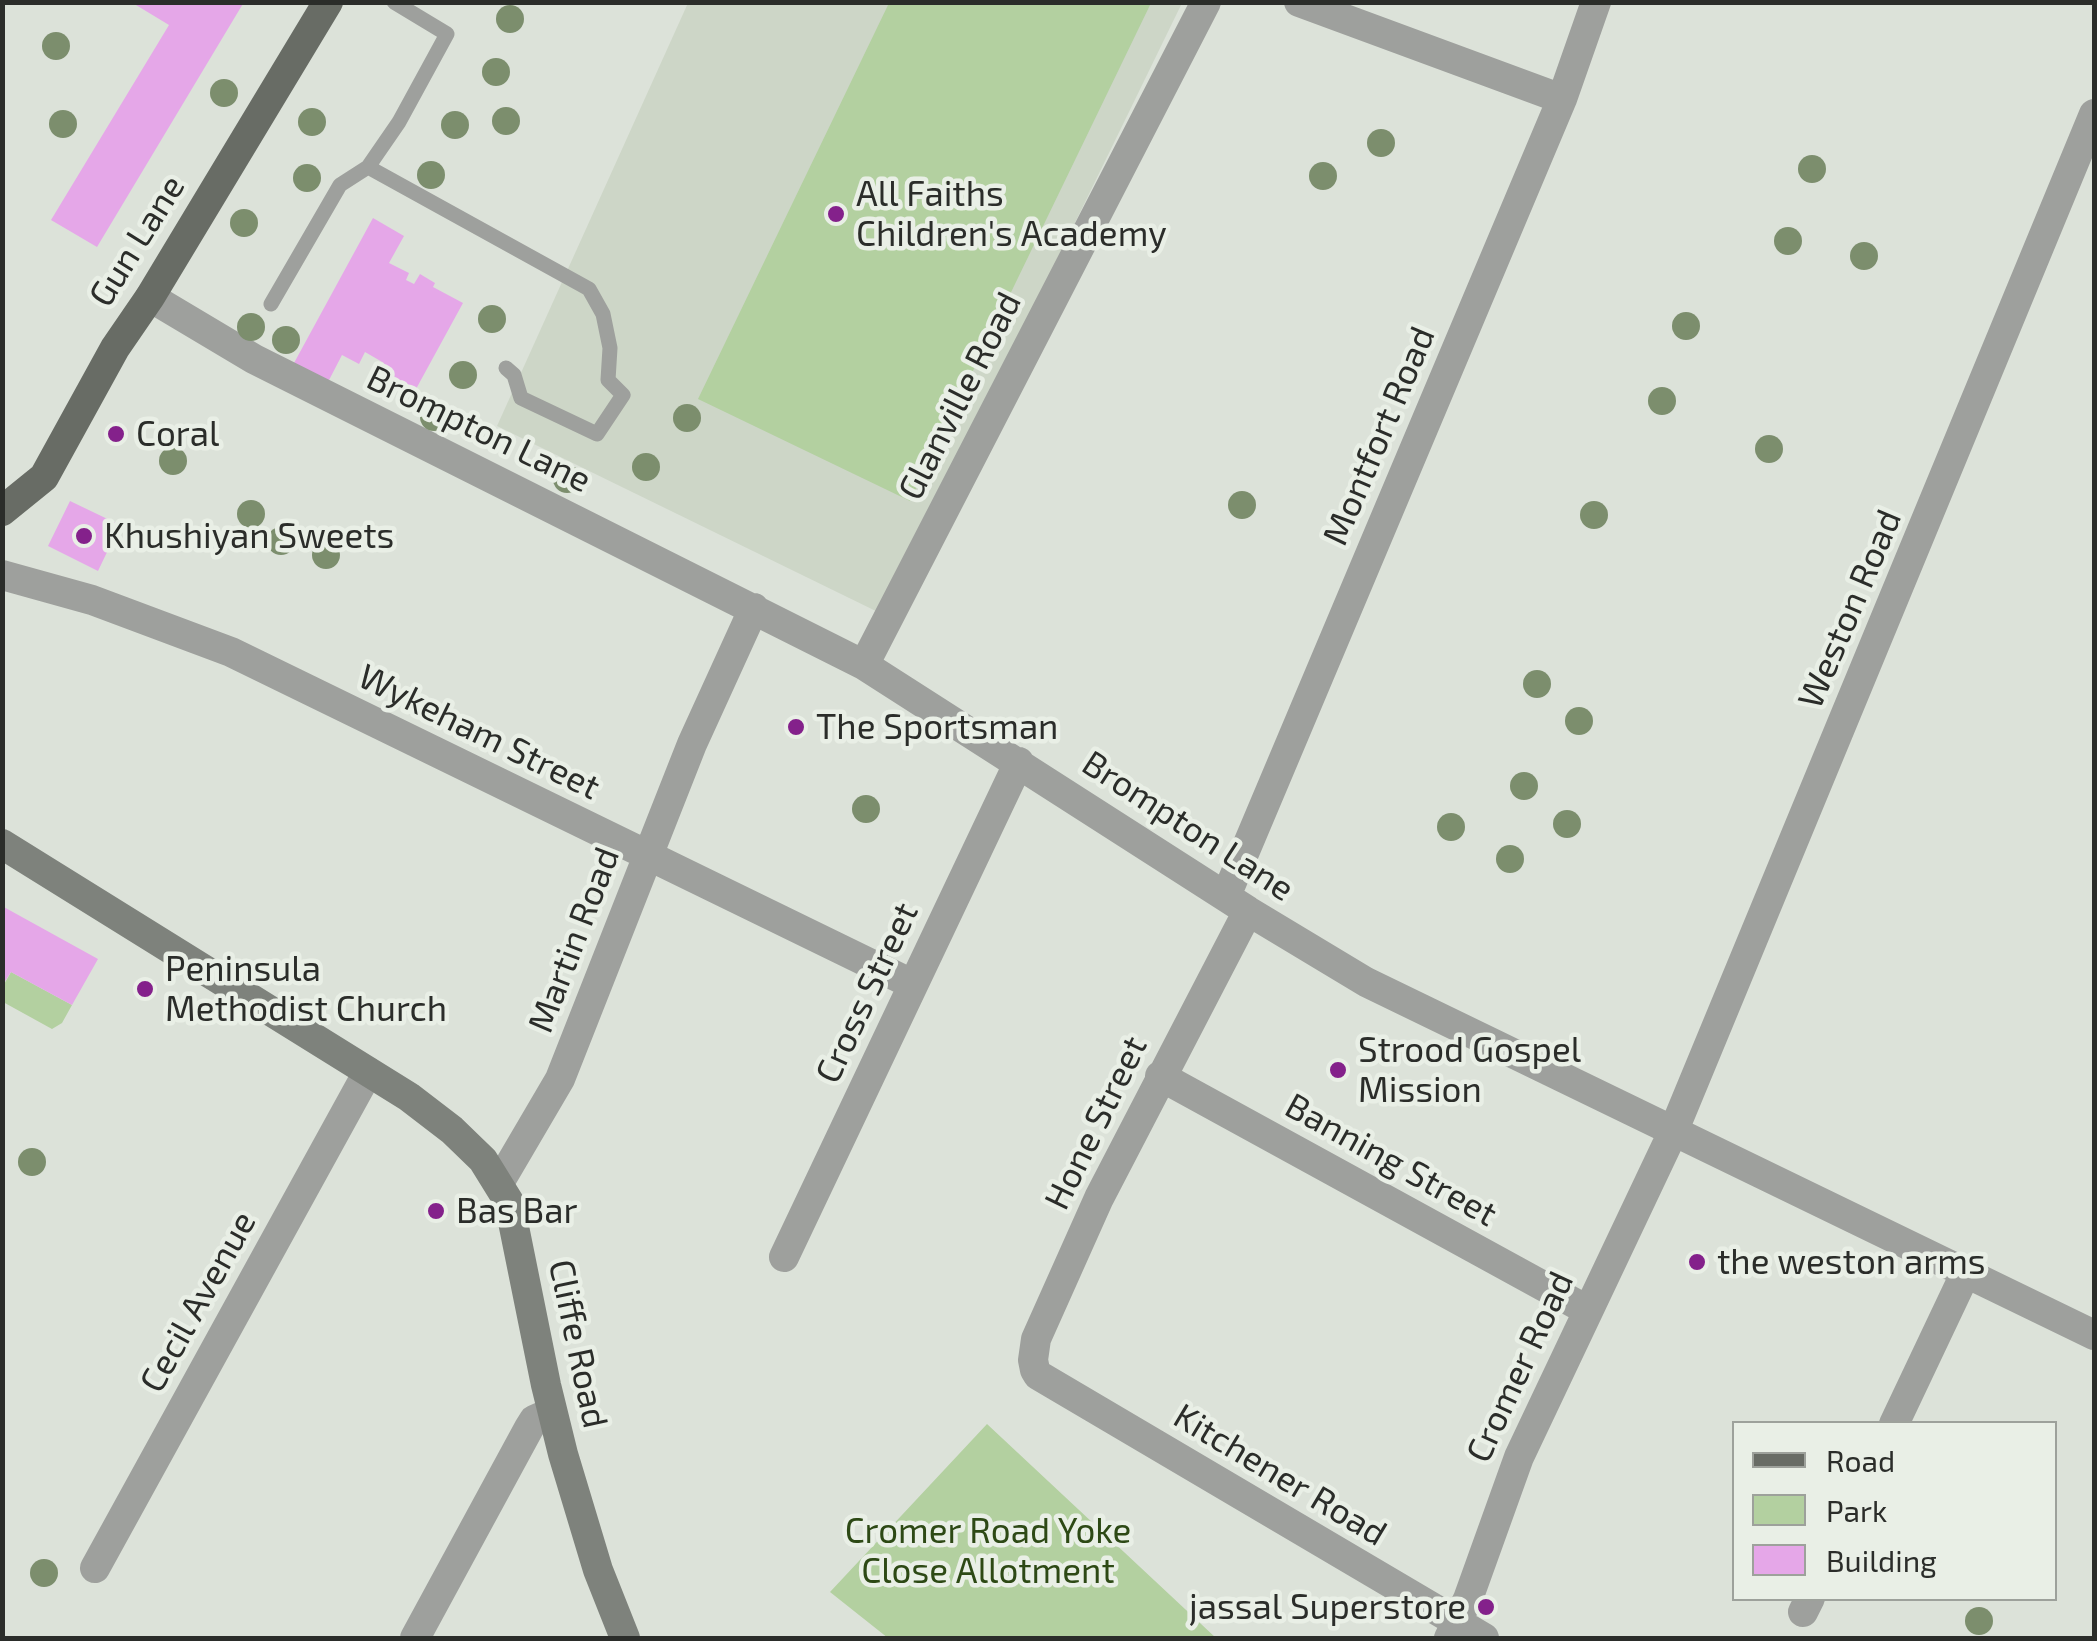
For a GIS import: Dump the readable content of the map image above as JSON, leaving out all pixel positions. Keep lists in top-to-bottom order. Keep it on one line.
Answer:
{"streets":{"main road":["Gun Lane"],"street":["Glanville Road","Brompton Lane","Montfort Road","Weston Road","Wykeham Street","Martin Road","Cross Street","Hone Street","Banning Street","Cecil Avenue","Cliffe Road","Cromer Road","Kitchener Road"]},"crossings":[["Gun Lane","Brompton Lane"],["Glanville Road","Brompton Lane"],["Brompton Lane","Montfort Road"],["Brompton Lane","Weston Road"],["Brompton Lane","Martin Road"],["Brompton Lane","Cross Street"],["Brompton Lane","Hone Street"],["Brompton Lane","Cromer Road"],["Montfort Road","Hone Street"],["Weston Road","Cromer Road"],["Wykeham Street","Martin Road"],["Wykeham Street","Cross Street"],["Martin Road","Cliffe Road"],["Hone Street","Banning Street"],["Hone Street","Kitchener Road"],["Banning Street","Cromer Road"],["Cecil Avenue","Cliffe Road"],["Cromer Road","Kitchener Road"]],"parks":["Cromer Road Yoke Close Allotment"],"places":["All Faiths Children's Academy","Coral","Khushiyan Sweets","The Sportsman","Peninsula Methodist Church","Strood Gospel Mission","Bas Bar","the weston arms","jassal Superstore"],"legend":["Road","Park","Building"]}
